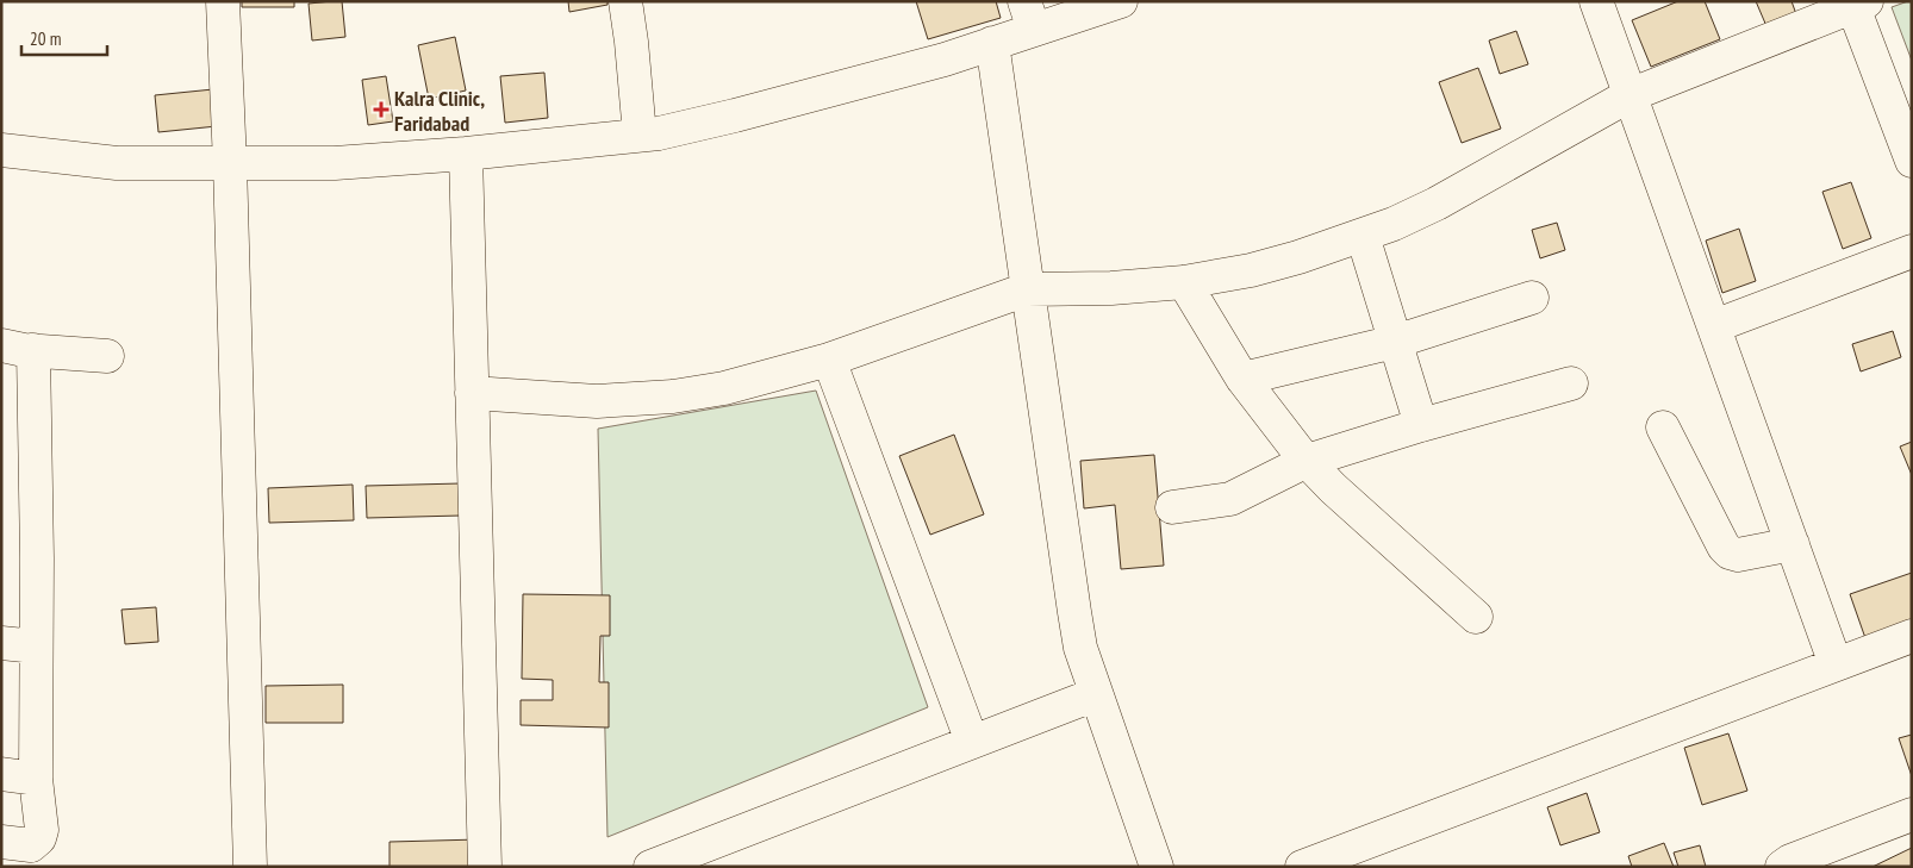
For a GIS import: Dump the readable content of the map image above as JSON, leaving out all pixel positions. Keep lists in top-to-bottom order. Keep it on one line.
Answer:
{"places":{"health":["Kalra Clinic, Faridabad"]},"scale_bar":"20 m"}
